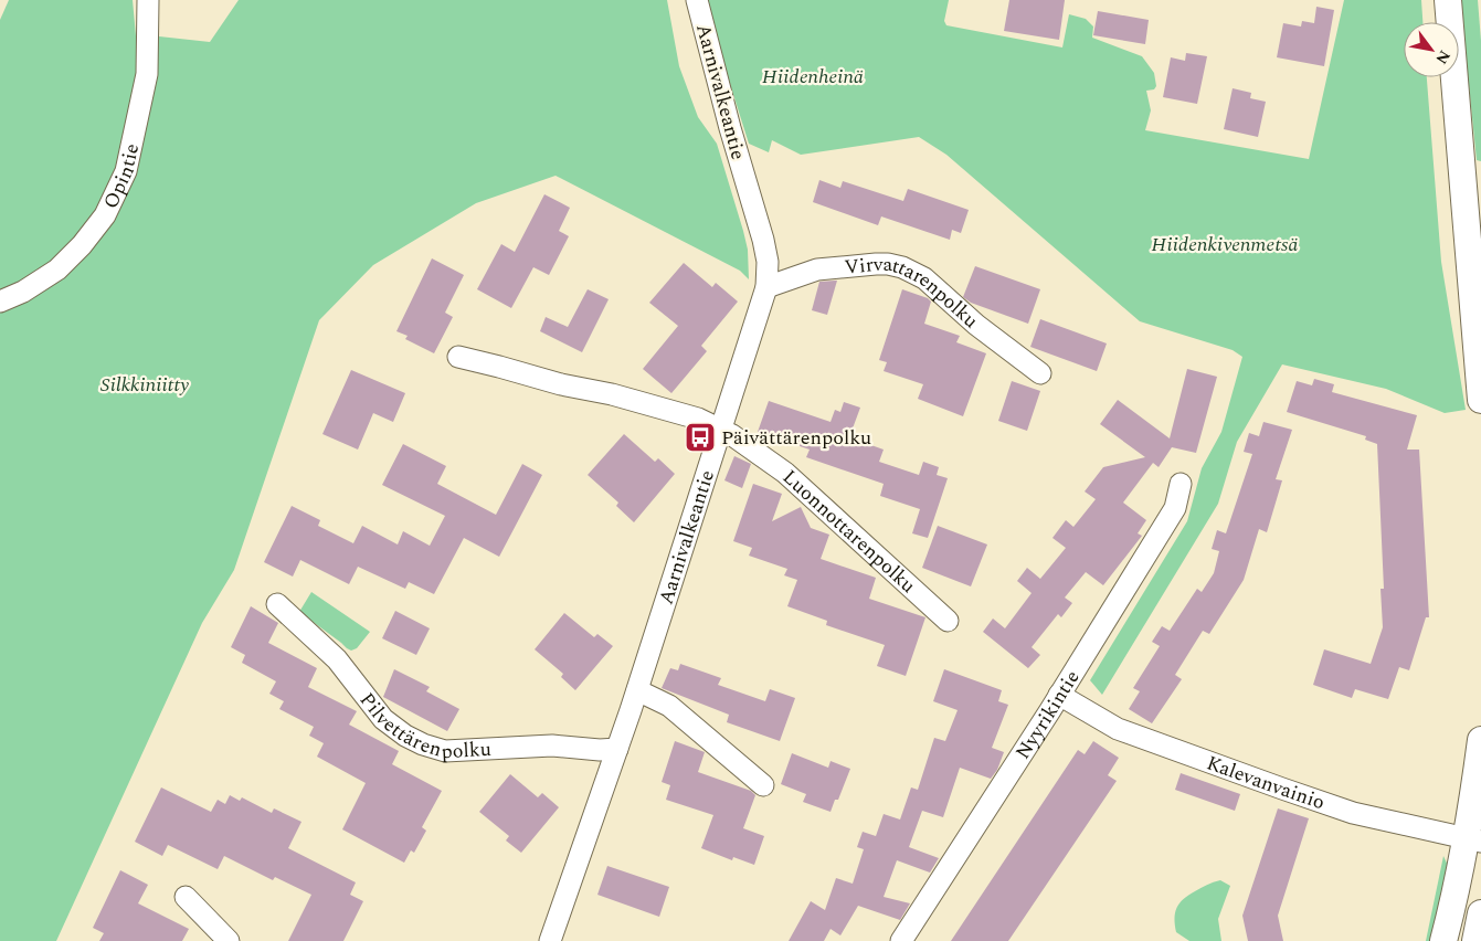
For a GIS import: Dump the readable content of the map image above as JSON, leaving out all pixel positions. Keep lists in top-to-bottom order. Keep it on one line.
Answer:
{"streets":{"street":["Aarnivalkeantie","Opintie","Virvattarenpolku","Luonnottarenpolku","Nyyrikintie","Pilvettärenpolku","Kalevanvainio"]},"crossings":[["Aarnivalkeantie","Virvattarenpolku"],["Aarnivalkeantie","Luonnottarenpolku"],["Aarnivalkeantie","Pilvettärenpolku"],["Nyyrikintie","Kalevanvainio"]],"parks":["Hiidenheinä","Hiidenkivenmetsä","Silkkiniitty"],"places":{"bus stop":["Päivättärenpolku"]},"north":"bottom right"}
